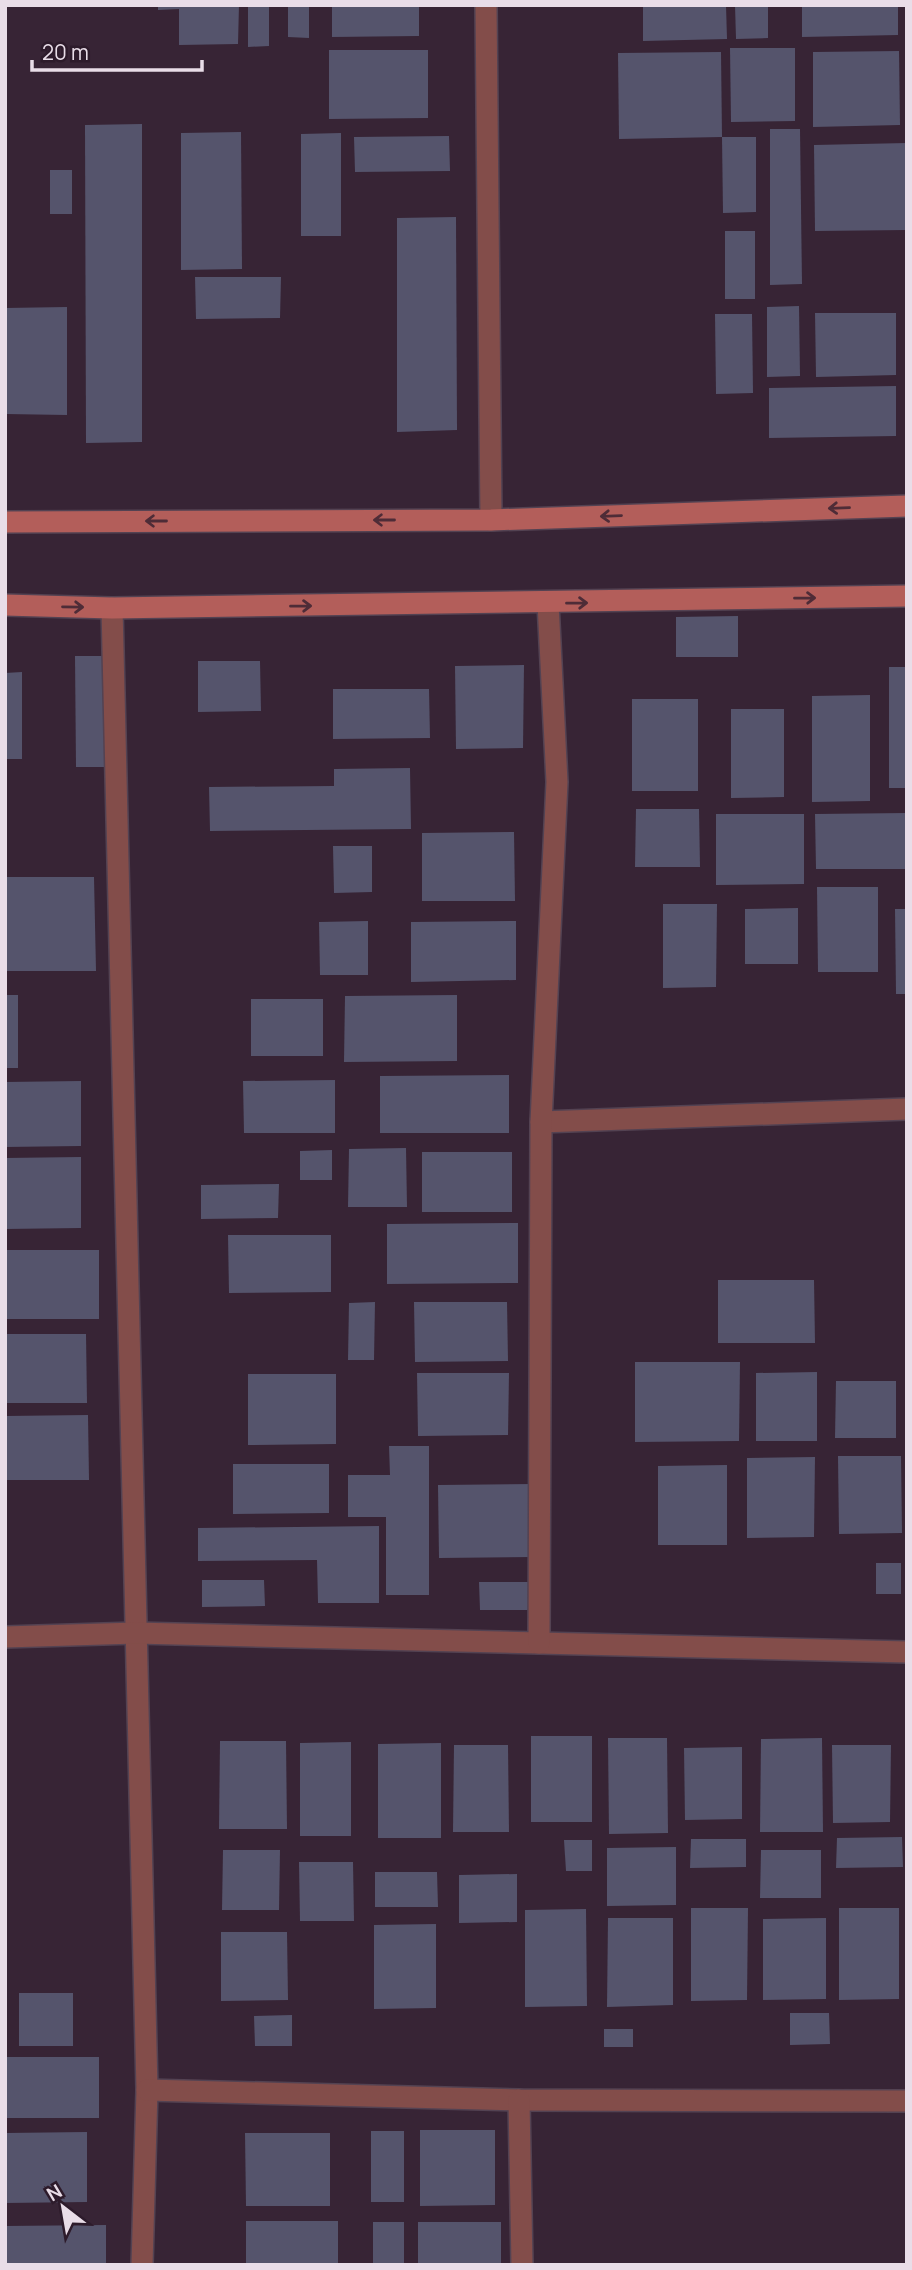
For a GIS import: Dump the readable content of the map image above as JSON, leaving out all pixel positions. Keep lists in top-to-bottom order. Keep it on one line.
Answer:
{"scale_bar":"20 m","north":"top left"}
